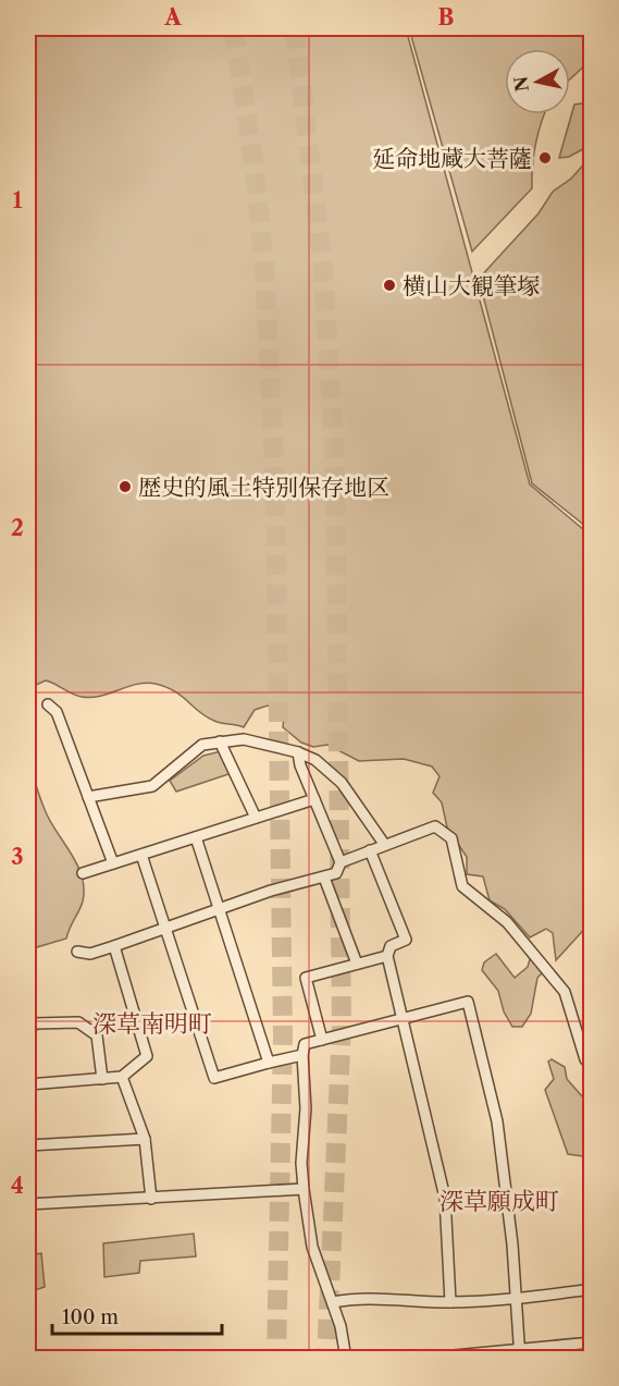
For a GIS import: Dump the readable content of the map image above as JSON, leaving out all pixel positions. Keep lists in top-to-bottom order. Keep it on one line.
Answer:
{"districts":["深草南明町","深草願成町"],"places":["延命地蔵大菩薩","横山大観筆塚","歴史的風土特別保存地区"],"scale_bar":"100 m","north":"left","grid":{"columns":["A","B"],"rows":["1","2","3","4"]}}
